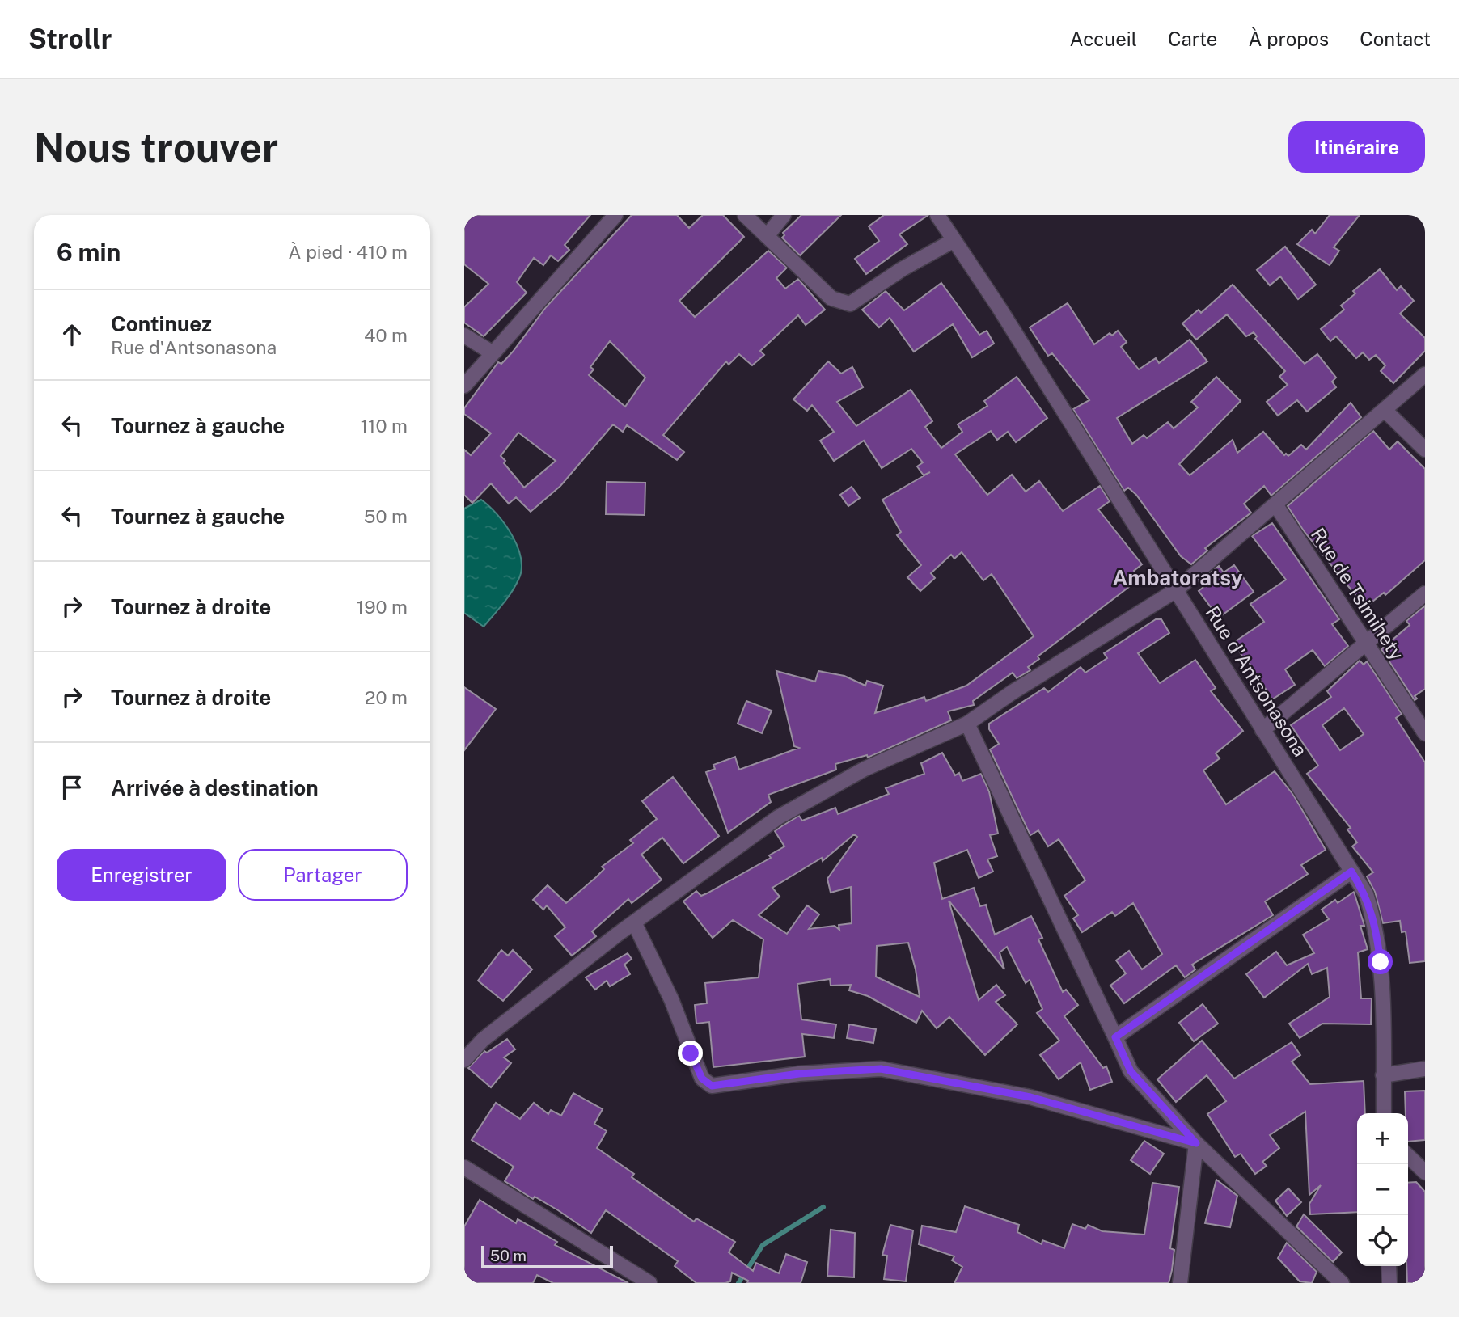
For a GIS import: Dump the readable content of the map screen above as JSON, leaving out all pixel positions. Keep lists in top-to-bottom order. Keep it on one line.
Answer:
{"streets":{"street":["Rue de Tsimihety","Rue d'Antsonasona"]},"districts":["Ambatoratsy"],"scale_bar":"50 m","page":{"header":"Strollr","nav":["Accueil","Carte","À propos","Contact"],"buttons":["Itinéraire",["Enregistrer","Partager"]],"title":"Nous trouver","heading":["6 min","À pied · 410 m"],"list":[["Continuez","Rue d'Antsonasona","40 m"],["Tournez à gauche","110 m"],["Tournez à gauche","50 m"],["Tournez à droite","190 m"],["Tournez à droite","20 m"],"Arrivée à destination"],"map_buttons":["+","−"],"scale":"50 m"}}
